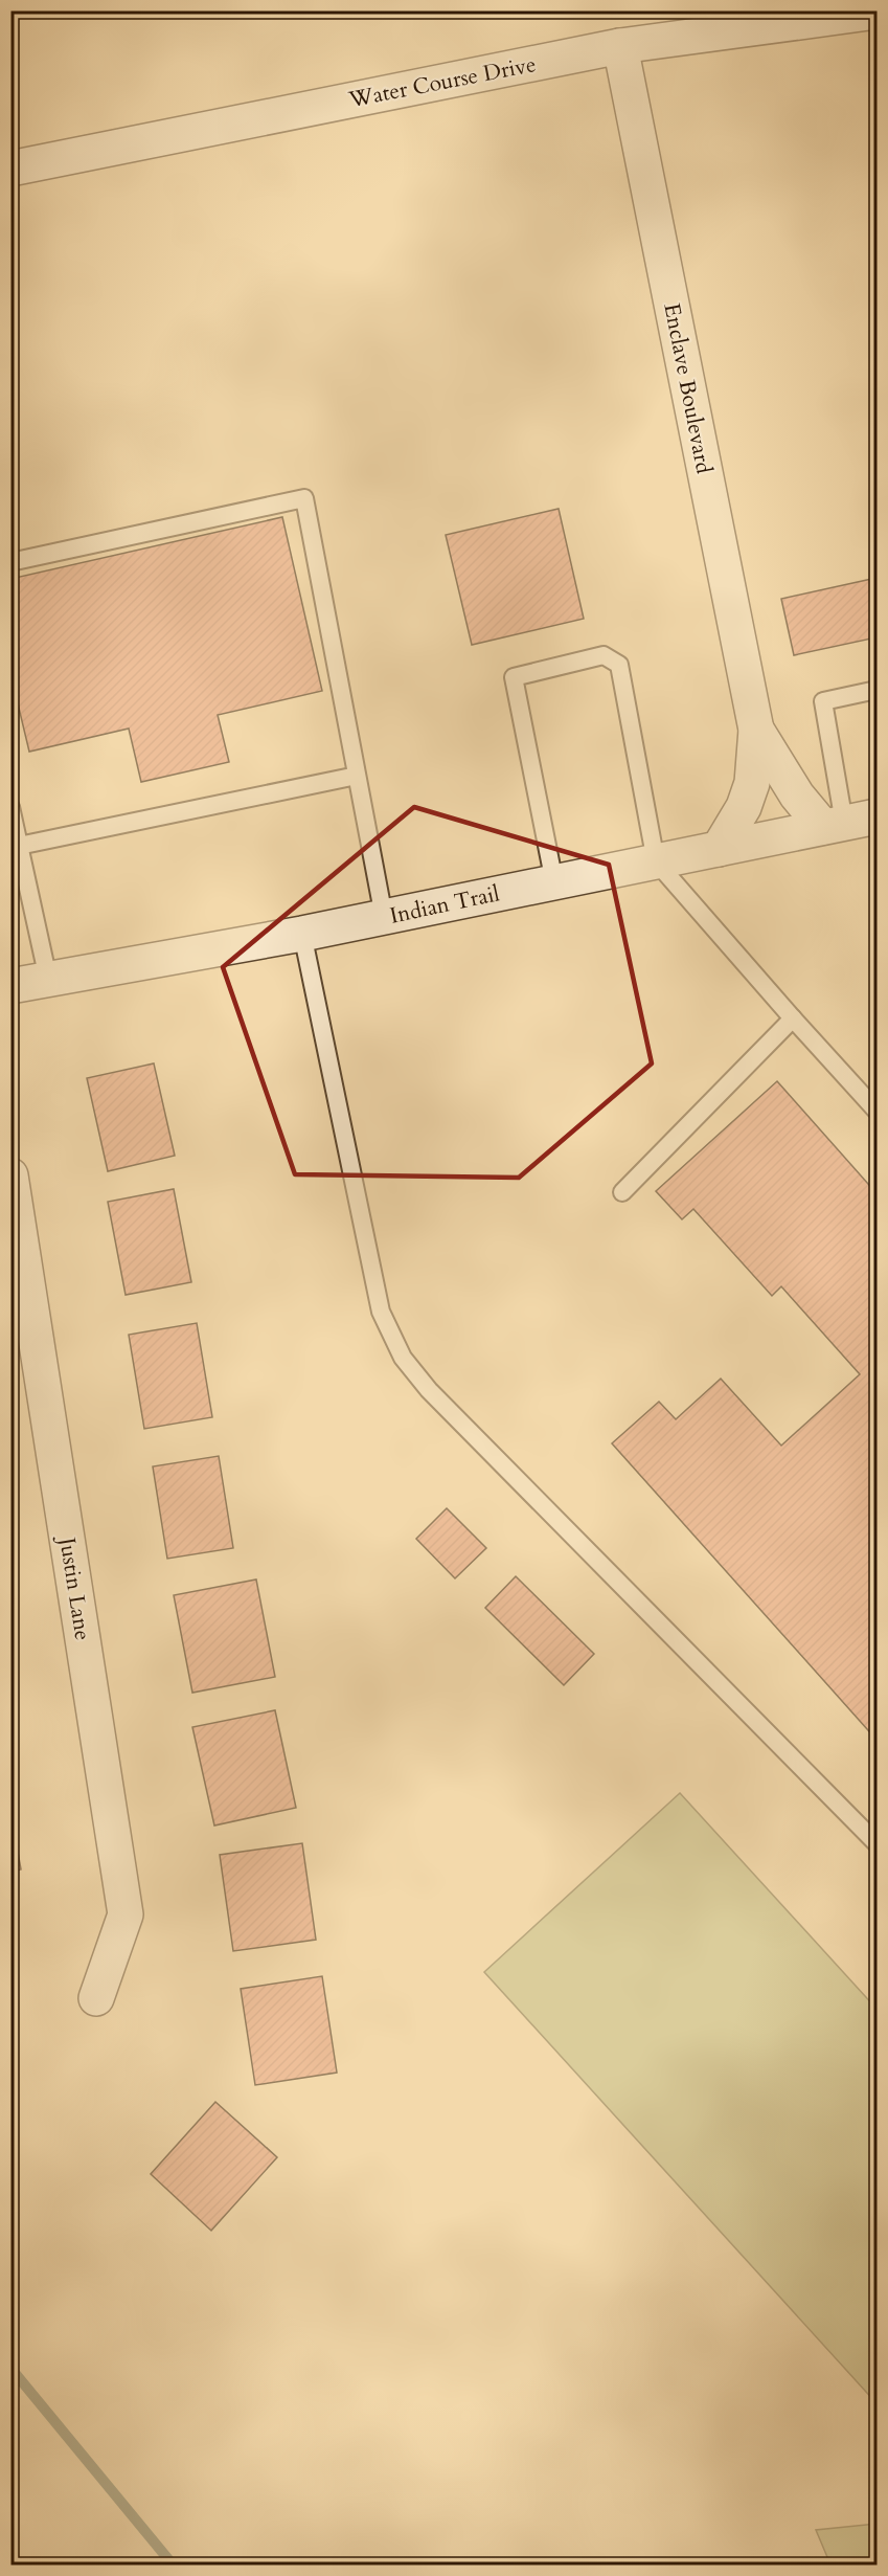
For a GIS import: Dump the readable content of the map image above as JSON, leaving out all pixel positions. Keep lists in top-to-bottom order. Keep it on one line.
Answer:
{"streets":{"street":["Water Course Drive","Enclave Boulevard","Indian Trail","Justin Lane"]},"crossings":[["Water Course Drive","Enclave Boulevard"],["Enclave Boulevard","Indian Trail"]]}
